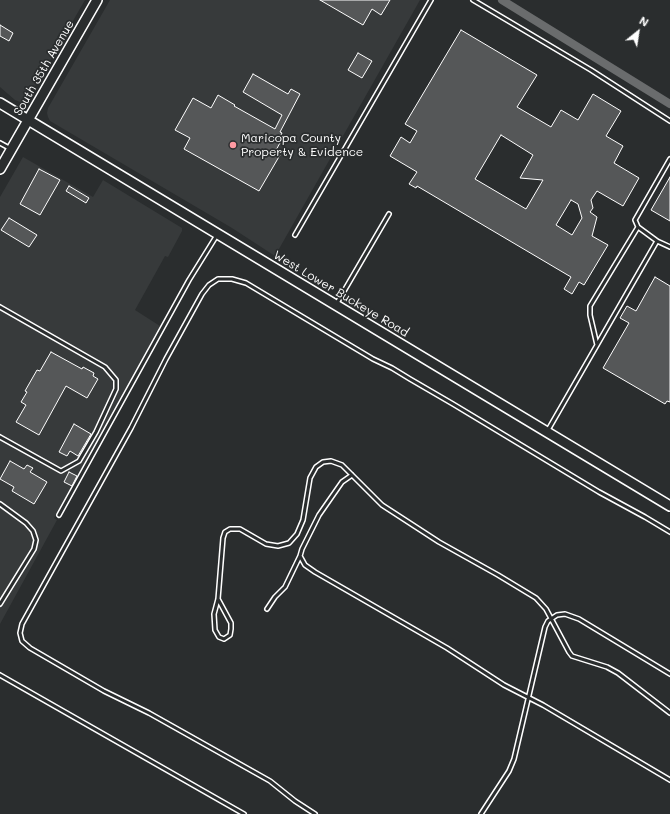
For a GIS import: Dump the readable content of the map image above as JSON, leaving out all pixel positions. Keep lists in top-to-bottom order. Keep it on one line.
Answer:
{"streets":{"main road":["South 35th Avenue","West Lower Buckeye Road"]},"crossings":[["South 35th Avenue","West Lower Buckeye Road"]],"places":["Maricopa County Property & Evidence"],"north":"top right"}
